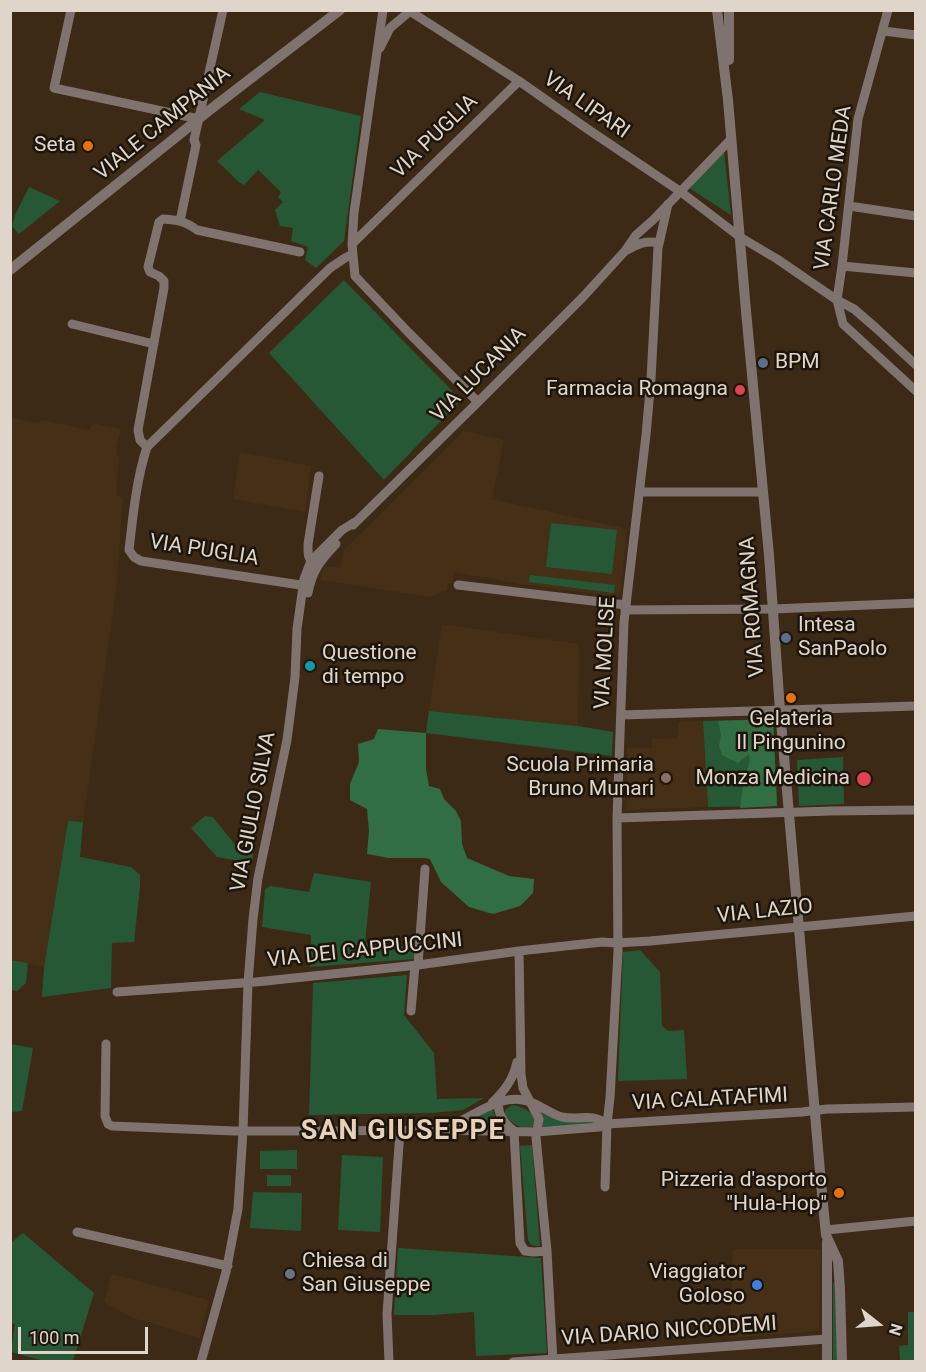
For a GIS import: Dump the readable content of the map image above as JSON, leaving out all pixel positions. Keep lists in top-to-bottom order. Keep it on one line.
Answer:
{"streets":{"street":["VIA LIPARI","VIALE CAMPANIA","VIA PUGLIA","VIA CARLO MEDA","VIA LUCANIA","VIA ROMAGNA","VIA MOLISE","VIA GIULIO SILVA","VIA LAZIO","VIA DEI CAPPUCCINI","VIA CALATAFIMI","VIA DARIO NICCODEMI"]},"crossings":[["VIA LIPARI","VIA PUGLIA"],["VIA LIPARI","VIA CARLO MEDA"],["VIA LIPARI","VIA ROMAGNA"],["VIA PUGLIA","VIA GIULIO SILVA"],["VIA CARLO MEDA","VIA ROMAGNA"],["VIA LUCANIA","VIA MOLISE"],["VIA LUCANIA","VIA GIULIO SILVA"],["VIA ROMAGNA","VIA LAZIO"],["VIA ROMAGNA","VIA CALATAFIMI"],["VIA MOLISE","VIA LAZIO"],["VIA MOLISE","VIA DEI CAPPUCCINI"],["VIA MOLISE","VIA CALATAFIMI"],["VIA GIULIO SILVA","VIA DEI CAPPUCCINI"],["VIA GIULIO SILVA","VIA CALATAFIMI"],["VIA LAZIO","VIA DEI CAPPUCCINI"]],"districts":["SAN GIUSEPPE"],"places":["Seta","BPM","Farmacia Romagna","Intesa SanPaolo","Questione di tempo","Gelateria Il Pingunino","Scuola Primaria Bruno Munari","Monza Medicina","Pizzeria d'asporto \"Hula-Hop\"","Chiesa di San Giuseppe","Viaggiator Goloso"],"scale_bar":"100 m","north":"right"}
